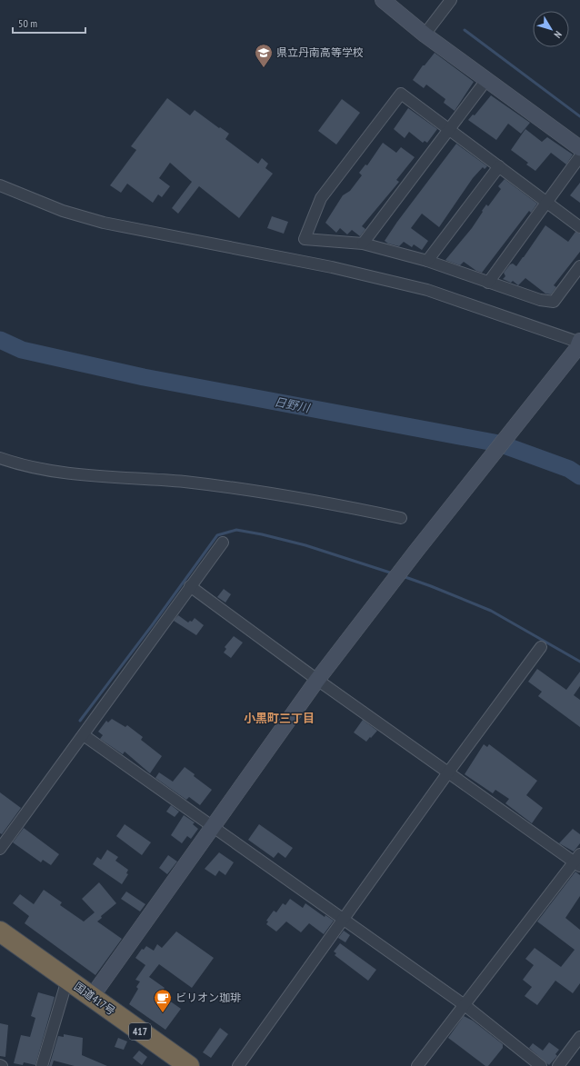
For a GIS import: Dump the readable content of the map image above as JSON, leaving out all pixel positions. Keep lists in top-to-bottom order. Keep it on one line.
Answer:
{"streets":{"highway":["国道417号","417"]},"districts":["小黒町三丁目"],"water":["日野川"],"places":{"school or university":["県立丹南高等学校"],"cafe":["ビリオン珈琲"]},"scale_bar":"50 m","north":"bottom right"}
